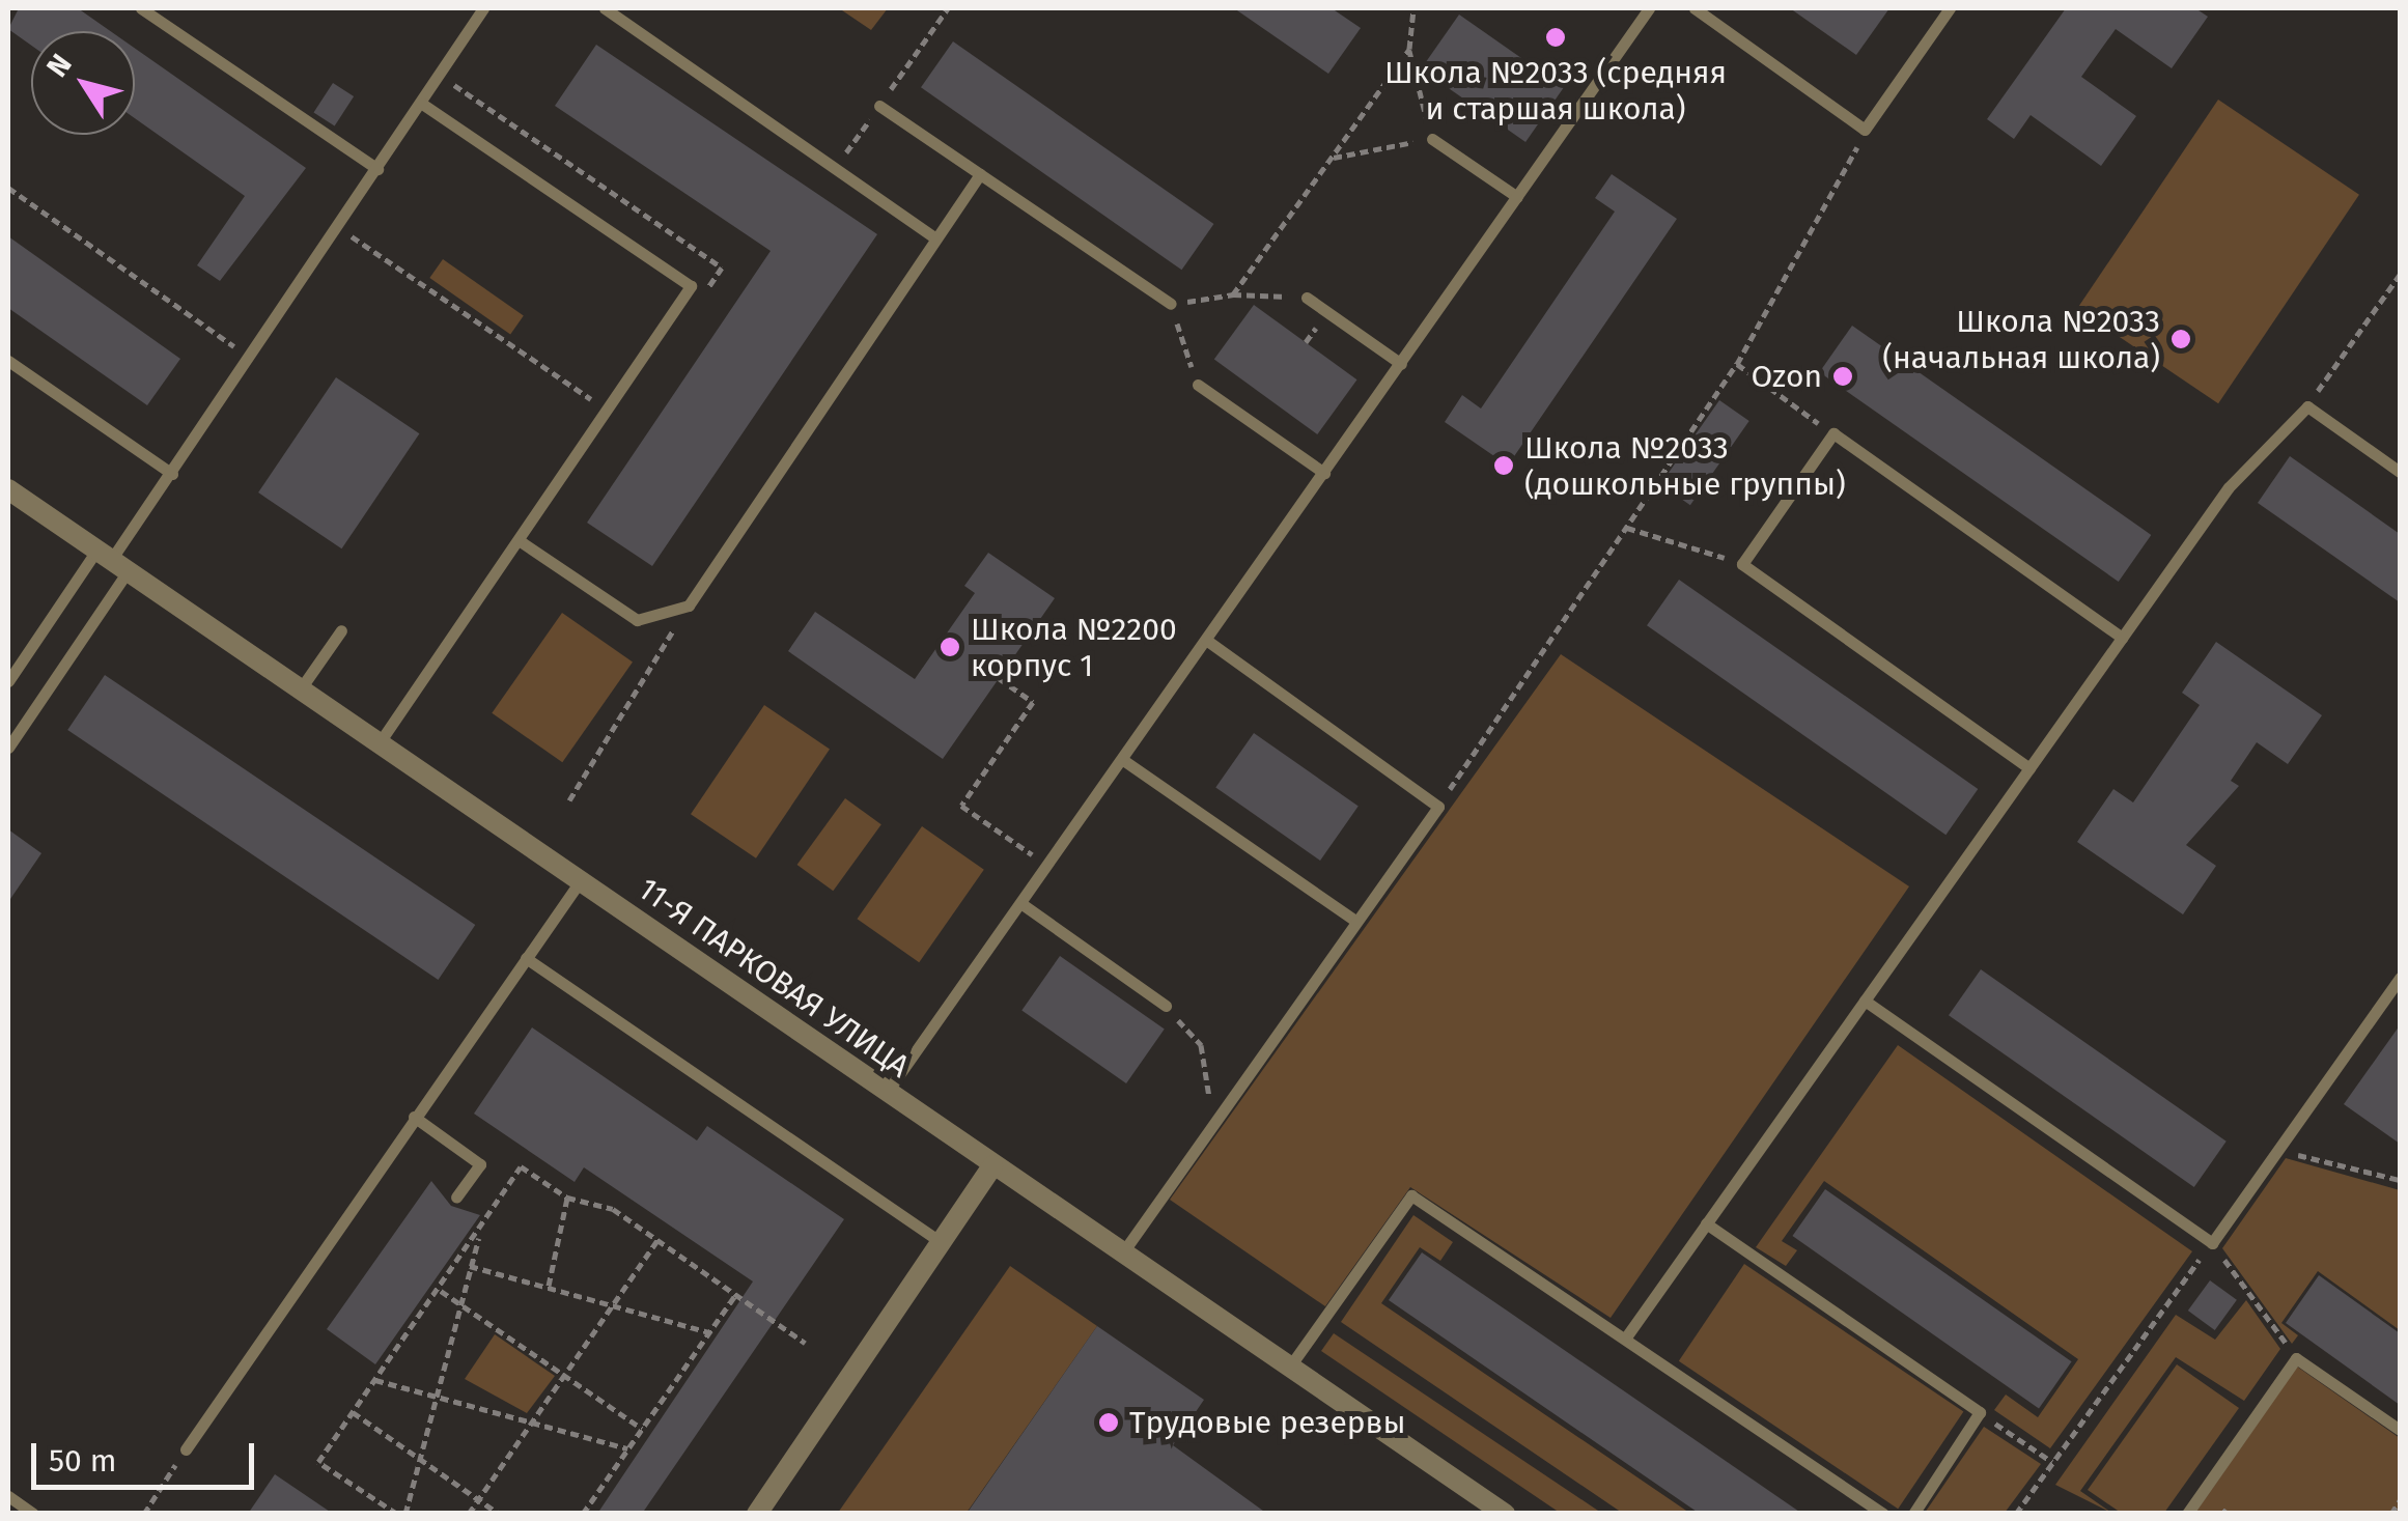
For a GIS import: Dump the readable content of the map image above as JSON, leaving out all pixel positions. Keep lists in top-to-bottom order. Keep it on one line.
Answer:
{"streets":{"street":["11-Я ПАРКОВАЯ УЛИЦА"]},"places":["Школа №2033 (средняя и старшая школа)","Школа №2033 (начальная школа)","Ozon","Школа №2033 (дошкольные группы)","Школа №2200 корпус 1","Трудовые резервы"],"scale_bar":"50 m","north":"top left"}
